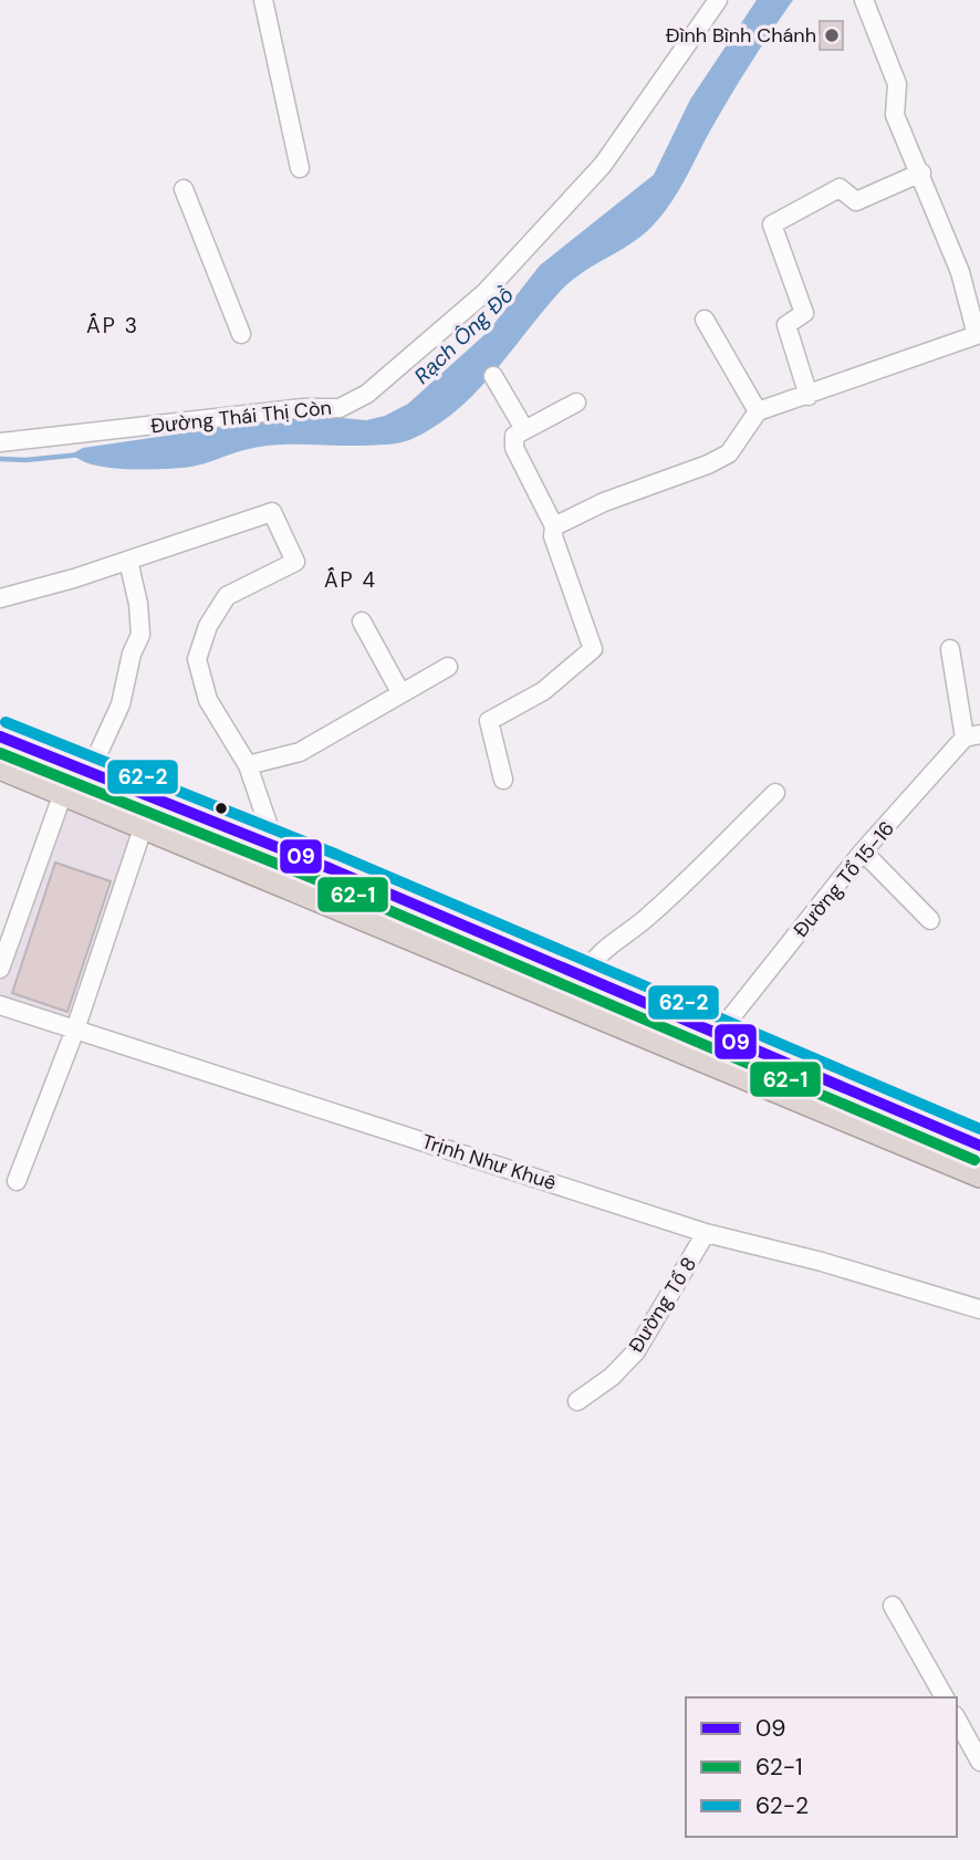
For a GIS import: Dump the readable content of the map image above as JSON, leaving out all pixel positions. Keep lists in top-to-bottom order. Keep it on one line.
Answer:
{"streets":{"street":["Đường Thái Thị Còn","Đường Tổ 15-16","Trịnh Như Khuê","Đường Tổ 8"]},"crossings":[["Trịnh Như Khuê","Đường Tổ 8"]],"districts":["ẤP 3","ẤP 4"],"water":["Rạch Ông Đồ"],"places":["Đình Bình Chánh"],"lines":["transit line 62-2","transit line 09","transit line 62-1"],"legend":["09","62-1","62-2"]}
